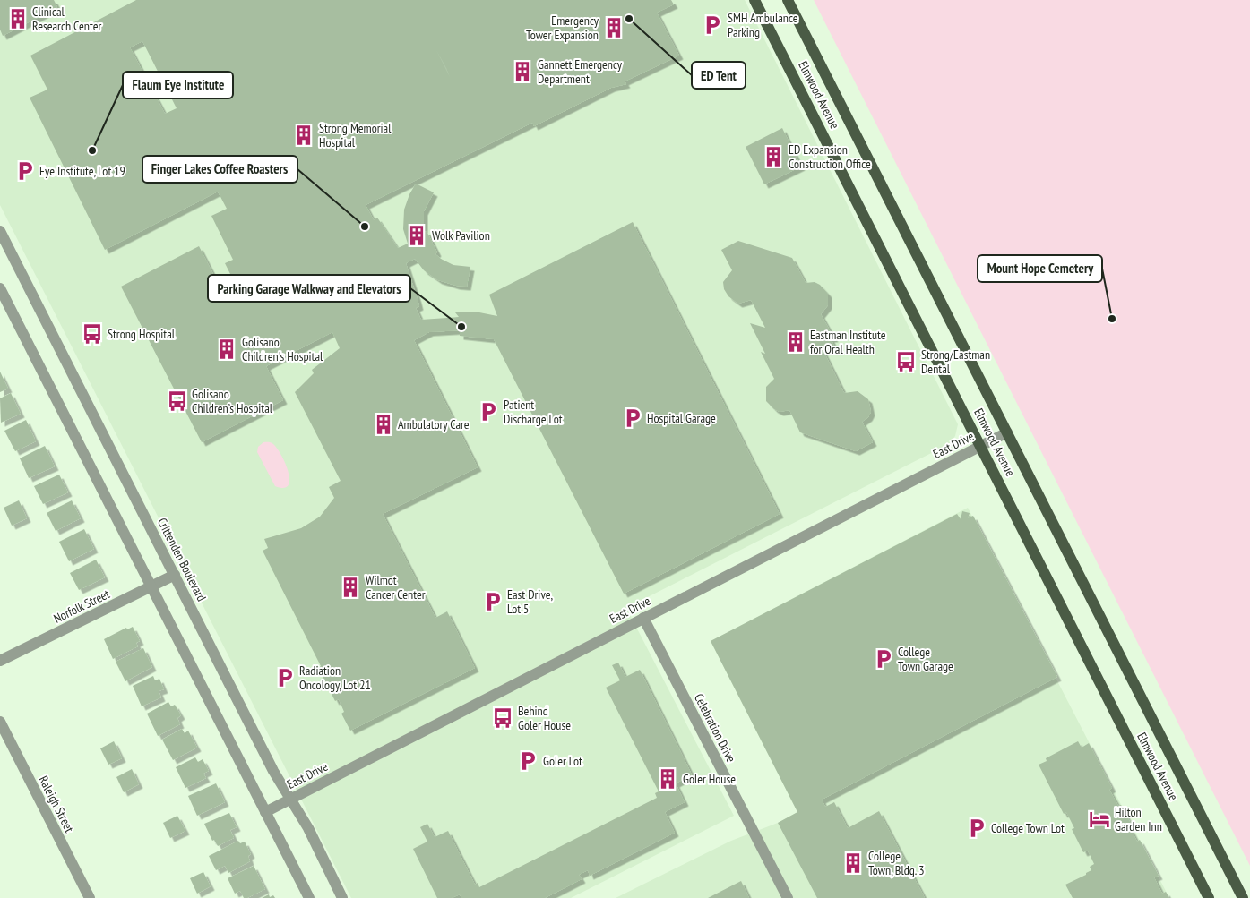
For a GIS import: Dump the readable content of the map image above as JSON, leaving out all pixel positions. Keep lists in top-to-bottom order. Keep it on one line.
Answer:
{"streets":{"main road":["Elmwood Avenue"],"street":["East Drive","Crittenden Boulevard","Norfolk Street","Celebration Drive","Raleigh Street"]},"crossings":[["Elmwood Avenue","East Drive"],["East Drive","Crittenden Boulevard"],["East Drive","Celebration Drive"],["Crittenden Boulevard","Norfolk Street"]],"places":{"building":["Clinical Research Center","Emergency Tower Expansion","Gannett Emergency Department","Strong Memorial Hospital","ED Expansion Construction Office","Wolk Pavilion","Eastman Institute for Oral Health","Golisano Children's Hospital","Ambulatory Care","Wilmot Cancer Center","Goler House","College Town, Bldg. 3"],"other":["ED Tent","Flaum Eye Institute","Finger Lakes Coffee Roasters","Mount Hope Cemetery","Parking Garage Walkway and Elevators"],"parking":["SMH Ambulance Parking","Eye Institute, Lot 19","Patient Discharge Lot","Hospital Garage","East Drive, Lot 5","College Town Garage","Radiation Oncology, Lot 21","Goler Lot","College Town Lot"],"bus stop":["Strong Hospital","Strong/Eastman Dental","Golisano Children’s Hospital","Behind Goler House"],"hotel":["Hilton Garden Inn"]}}
